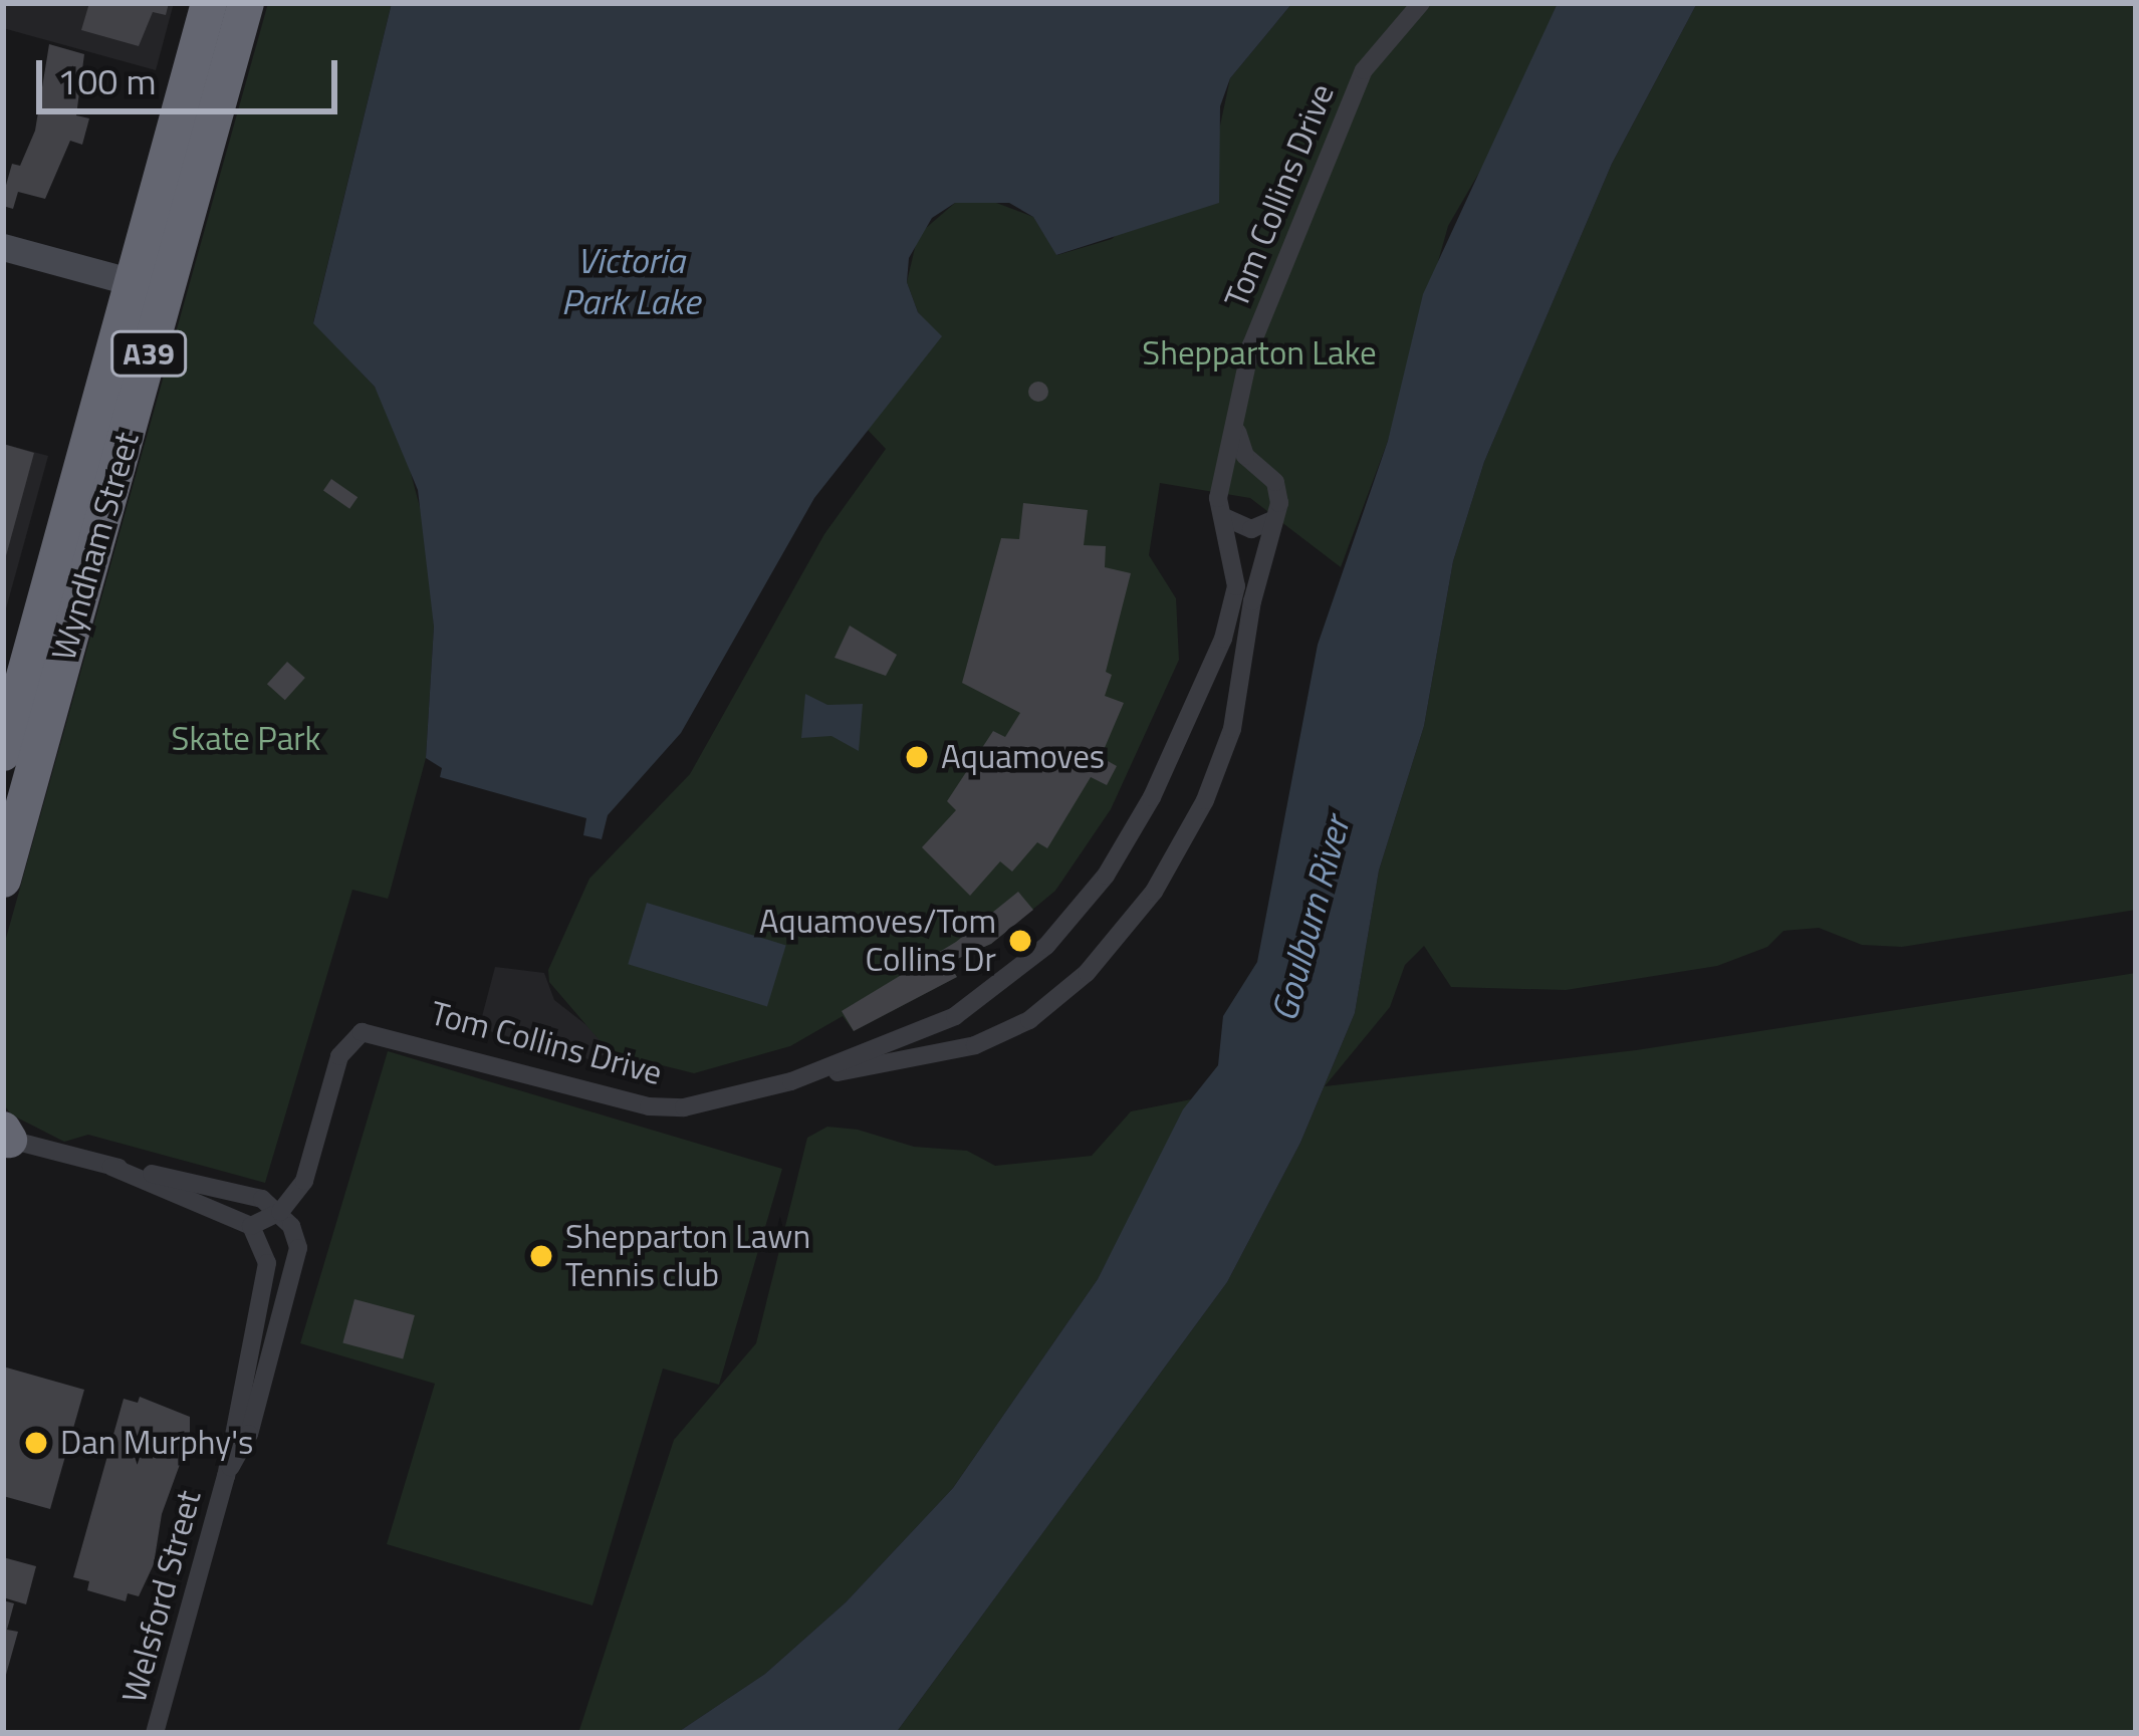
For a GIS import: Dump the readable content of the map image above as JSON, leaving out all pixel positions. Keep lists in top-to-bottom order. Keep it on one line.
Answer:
{"streets":{"highway":["A39","Wyndham Street"],"street":["Tom Collins Drive","Welsford Street"]},"crossings":[["Tom Collins Drive","Welsford Street"]],"water":["Victoria Park Lake","Goulburn River"],"parks":["Shepparton Lake","Skate Park"],"places":["Aquamoves","Aquamoves/Tom Collins Dr","Shepparton Lawn Tennis club","Dan Murphy's"],"scale_bar":"100 m"}
